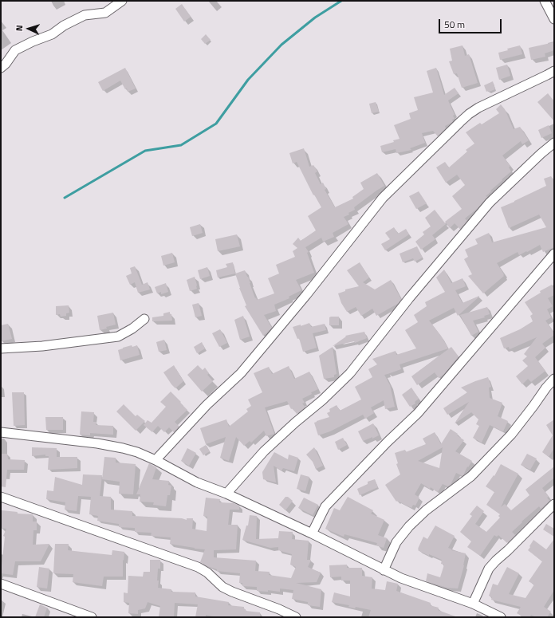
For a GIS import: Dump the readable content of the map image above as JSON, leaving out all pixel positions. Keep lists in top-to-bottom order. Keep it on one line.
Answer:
{"scale_bar":"50 m","north":"left"}
